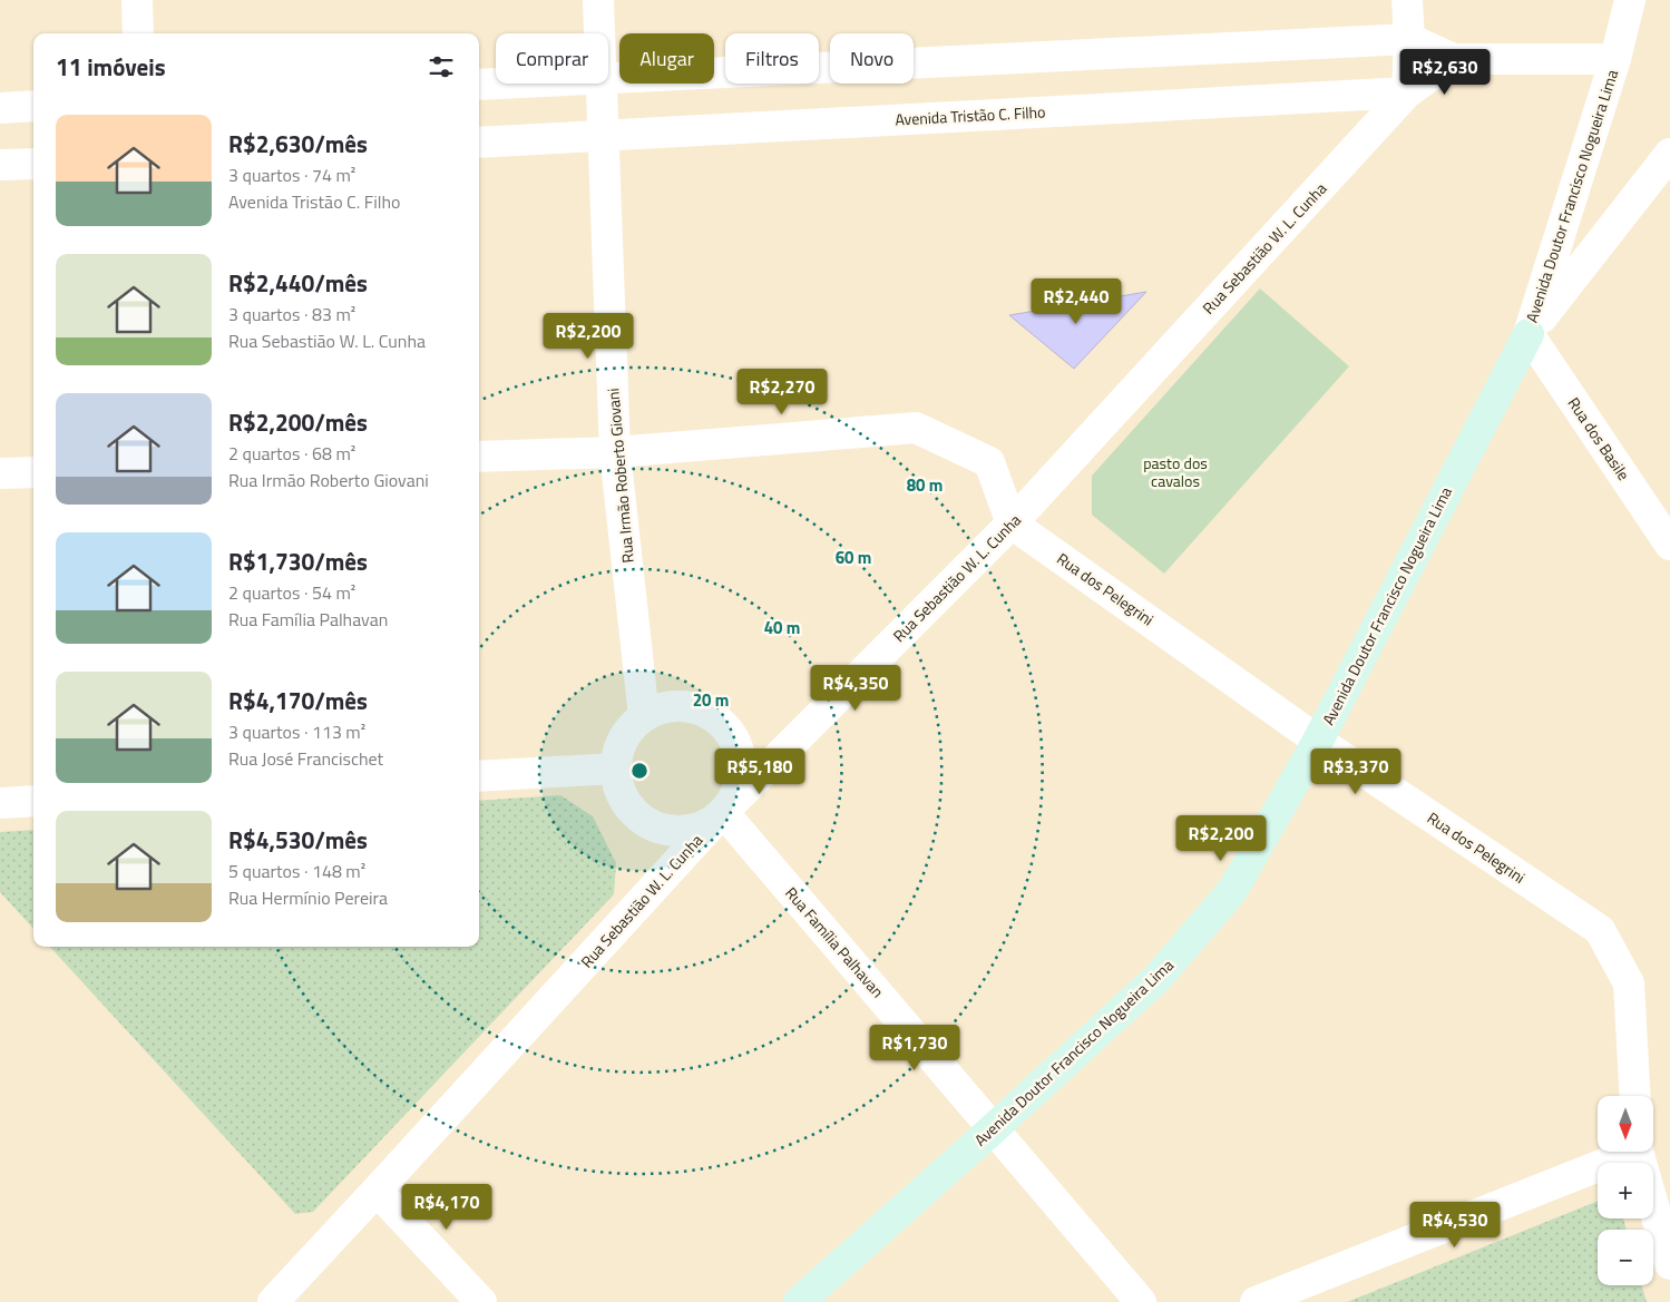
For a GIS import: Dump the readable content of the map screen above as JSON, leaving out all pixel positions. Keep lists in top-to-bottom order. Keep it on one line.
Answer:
{"streets":{"street":["Avenida Tristão C. Filho","Avenida Doutor Francisco Nogueira Lima","Rua Sebastião W. L. Cunha","Rua dos Basile","Rua Irmão Roberto Giovani","Rua dos Pelegrini","Rua Família Palhavan"]},"crossings":[["Avenida Tristão C. Filho","Rua Sebastião W. L. Cunha"],["Avenida Tristão C. Filho","Rua Irmão Roberto Giovani"],["Avenida Doutor Francisco Nogueira Lima","Rua dos Basile"],["Avenida Doutor Francisco Nogueira Lima","Rua dos Pelegrini"],["Avenida Doutor Francisco Nogueira Lima","Rua Família Palhavan"],["Rua Sebastião W. L. Cunha","Rua Irmão Roberto Giovani"],["Rua Sebastião W. L. Cunha","Rua dos Pelegrini"],["Rua Sebastião W. L. Cunha","Rua Família Palhavan"],["Rua Irmão Roberto Giovani","Rua Família Palhavan"]],"parks":["pasto dos cavalos"],"north":"bottom","page":{"chip":["Comprar","Alugar","Filtros","Novo"],"heading":"11 imóveis","price":["R$2,630","R$2,440","R$2,200","R$2,270","R$4,350","R$5,180","R$3,370","R$2,200","R$1,730","R$4,170","R$4,530"],"list":[{"name":"R$2,630/mês","note":"3 quartos · 74 m² · Avenida Tristão C. Filho"},{"name":"R$2,440/mês","note":"3 quartos · 83 m² · Rua Sebastião W. L. Cunha"},{"name":"R$2,200/mês","note":"2 quartos · 68 m² · Rua Irmão Roberto Giovani"},{"name":"R$1,730/mês","note":"2 quartos · 54 m² · Rua Família Palhavan"},{"name":"R$4,170/mês","note":"3 quartos · 113 m² · Rua José Francischet"},{"name":"R$4,530/mês","note":"5 quartos · 148 m² · Rua Hermínio Pereira"}],"map_buttons":["+","−"]},"rings":["80 m","60 m","40 m","20 m"]}
